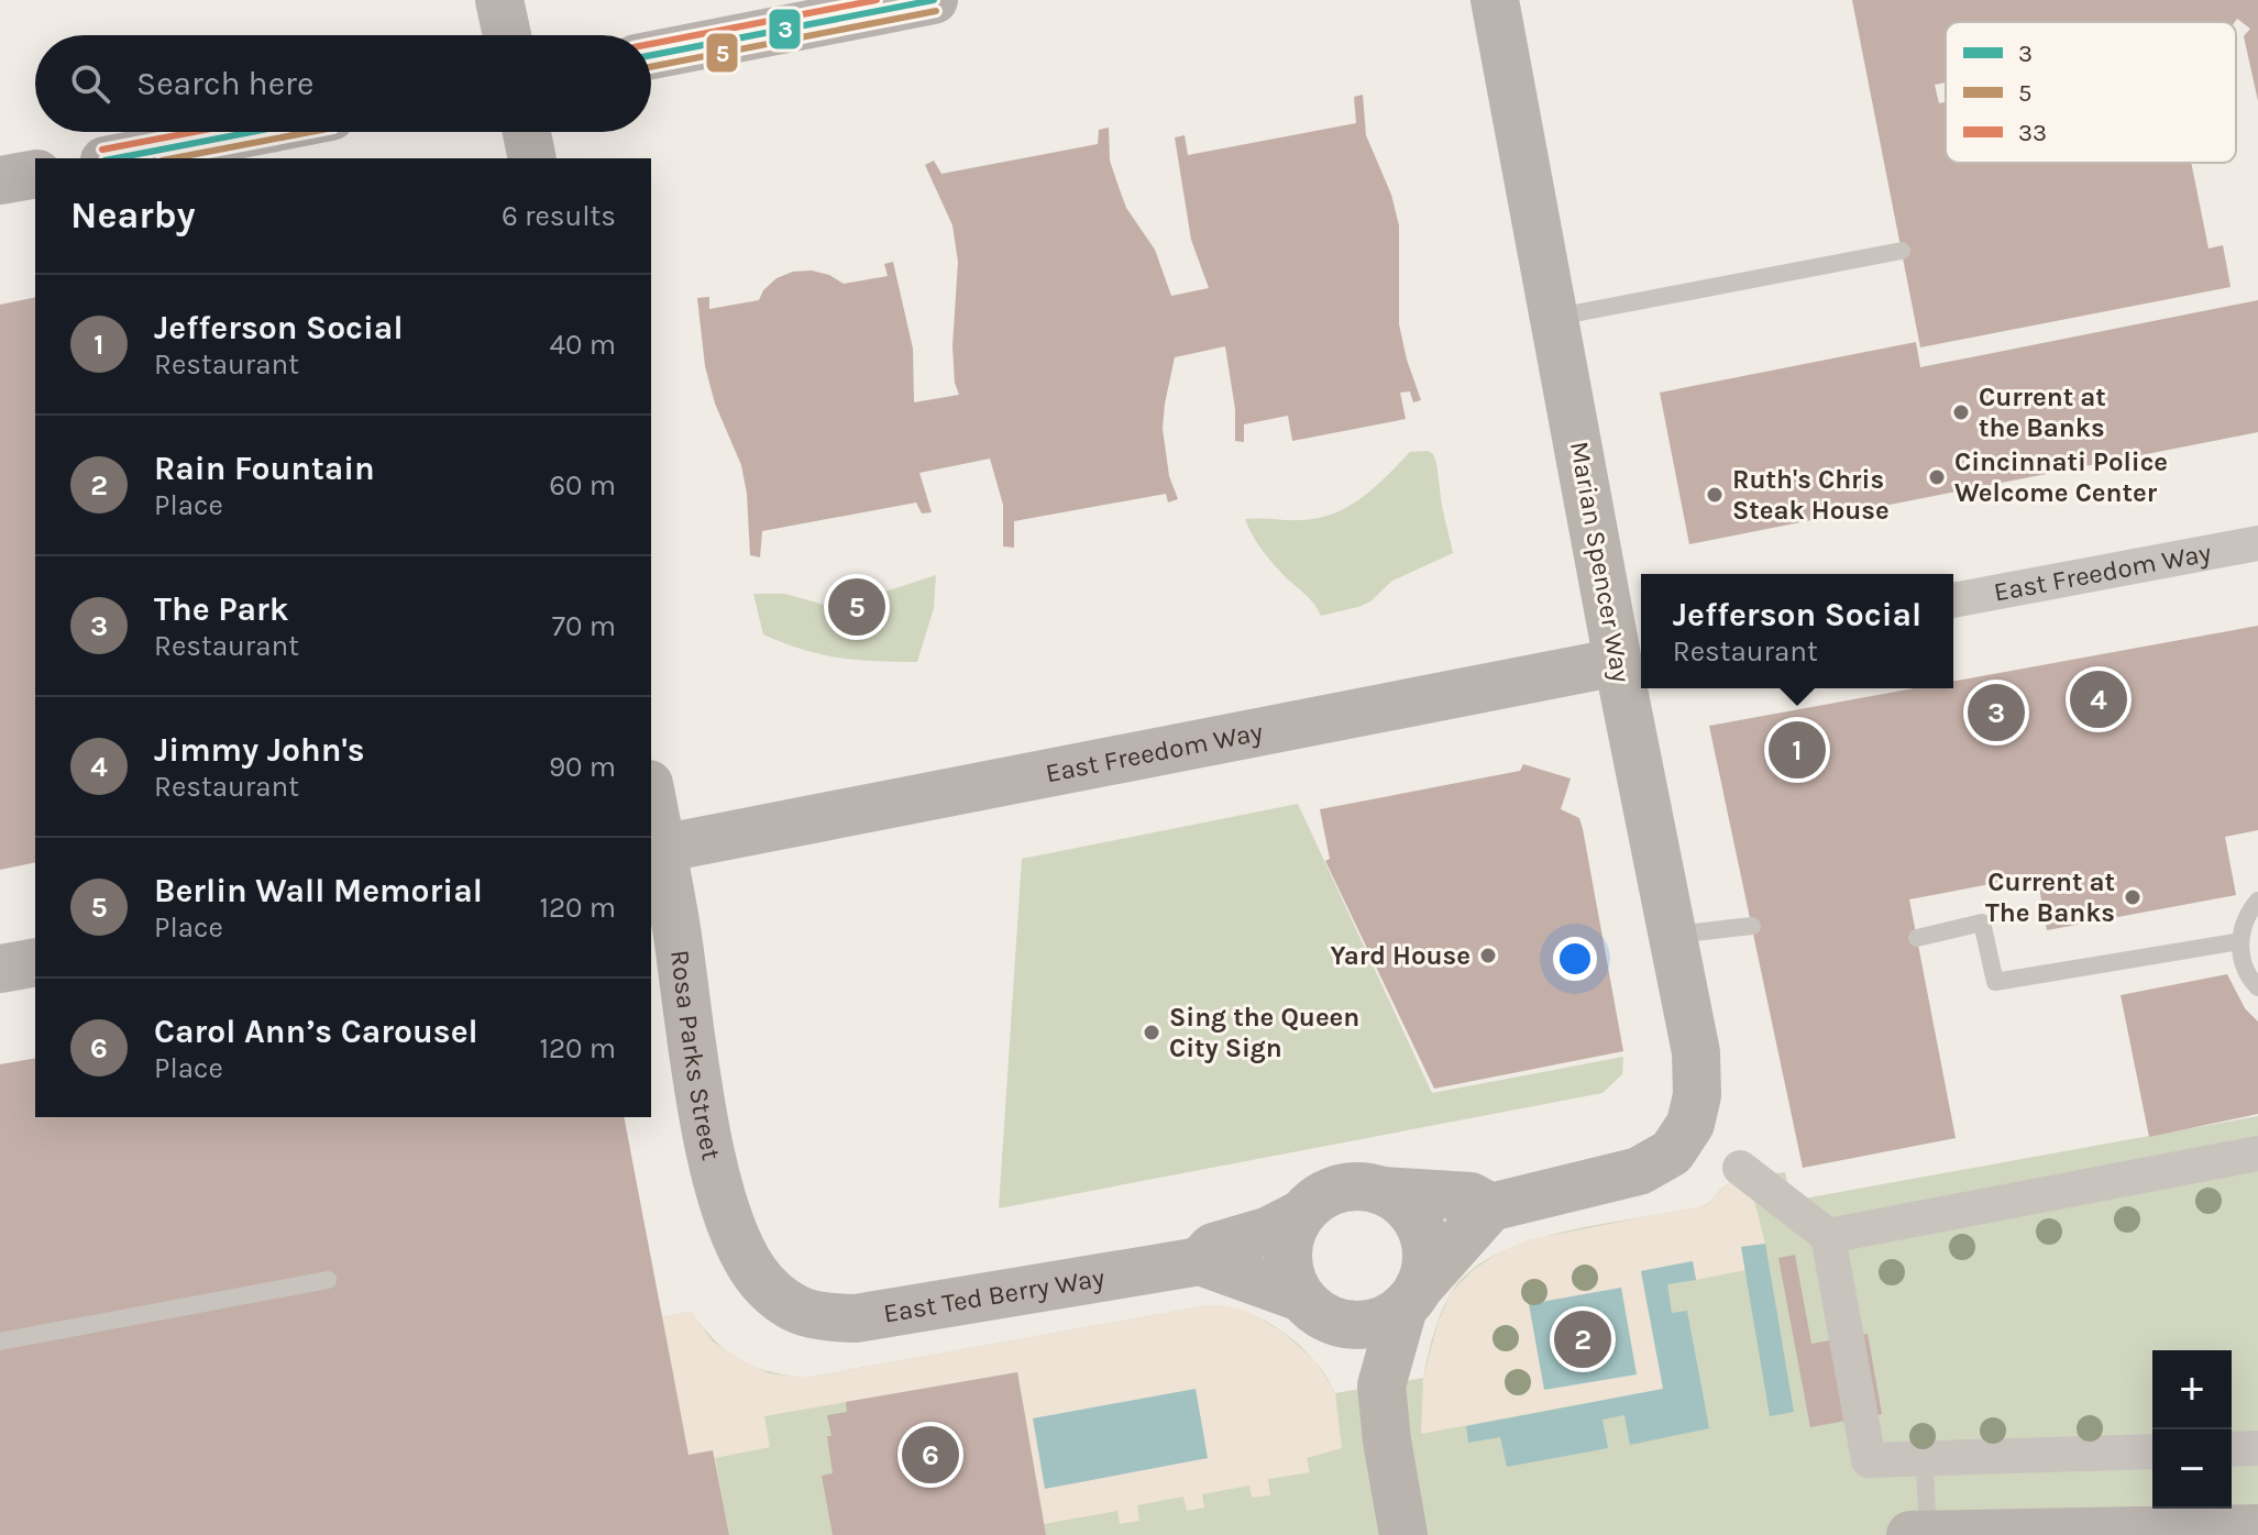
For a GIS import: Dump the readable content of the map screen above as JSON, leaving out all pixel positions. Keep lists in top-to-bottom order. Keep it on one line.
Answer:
{"streets":{"main road":["Marian Spencer Way","East Freedom Way","Rosa Parks Street","East Ted Berry Way"]},"crossings":[["Marian Spencer Way","East Freedom Way"],["East Freedom Way","Rosa Parks Street"],["Rosa Parks Street","East Ted Berry Way"]],"places":["Current at the Banks","Cincinnati Police Welcome Center","Ruth's Chris Steak House","Current at The Banks","Yard House","Sing the Queen City Sign"],"lines":["transit line 3","transit line 33","transit line 5"],"legend":["3","5","33"],"page":{"search":"Search here","heading":["Nearby","6 results"],"list":[{"mark":"1","name":"Jefferson Social","note":"Restaurant","value":"40 m"},{"mark":"2","name":"Rain Fountain","note":"Place","value":"60 m"},{"mark":"3","name":"The Park","note":"Restaurant","value":"70 m"},{"mark":"4","name":"Jimmy John's","note":"Restaurant","value":"90 m"},{"mark":"5","name":"Berlin Wall Memorial","note":"Place","value":"120 m"},{"mark":"6","name":"Carol Ann’s Carousel","note":"Place","value":"120 m"}],"popup":["Jefferson Social","Restaurant"],"pins":["5","4","3","1","2","6"],"map_buttons":["+","−"]}}
